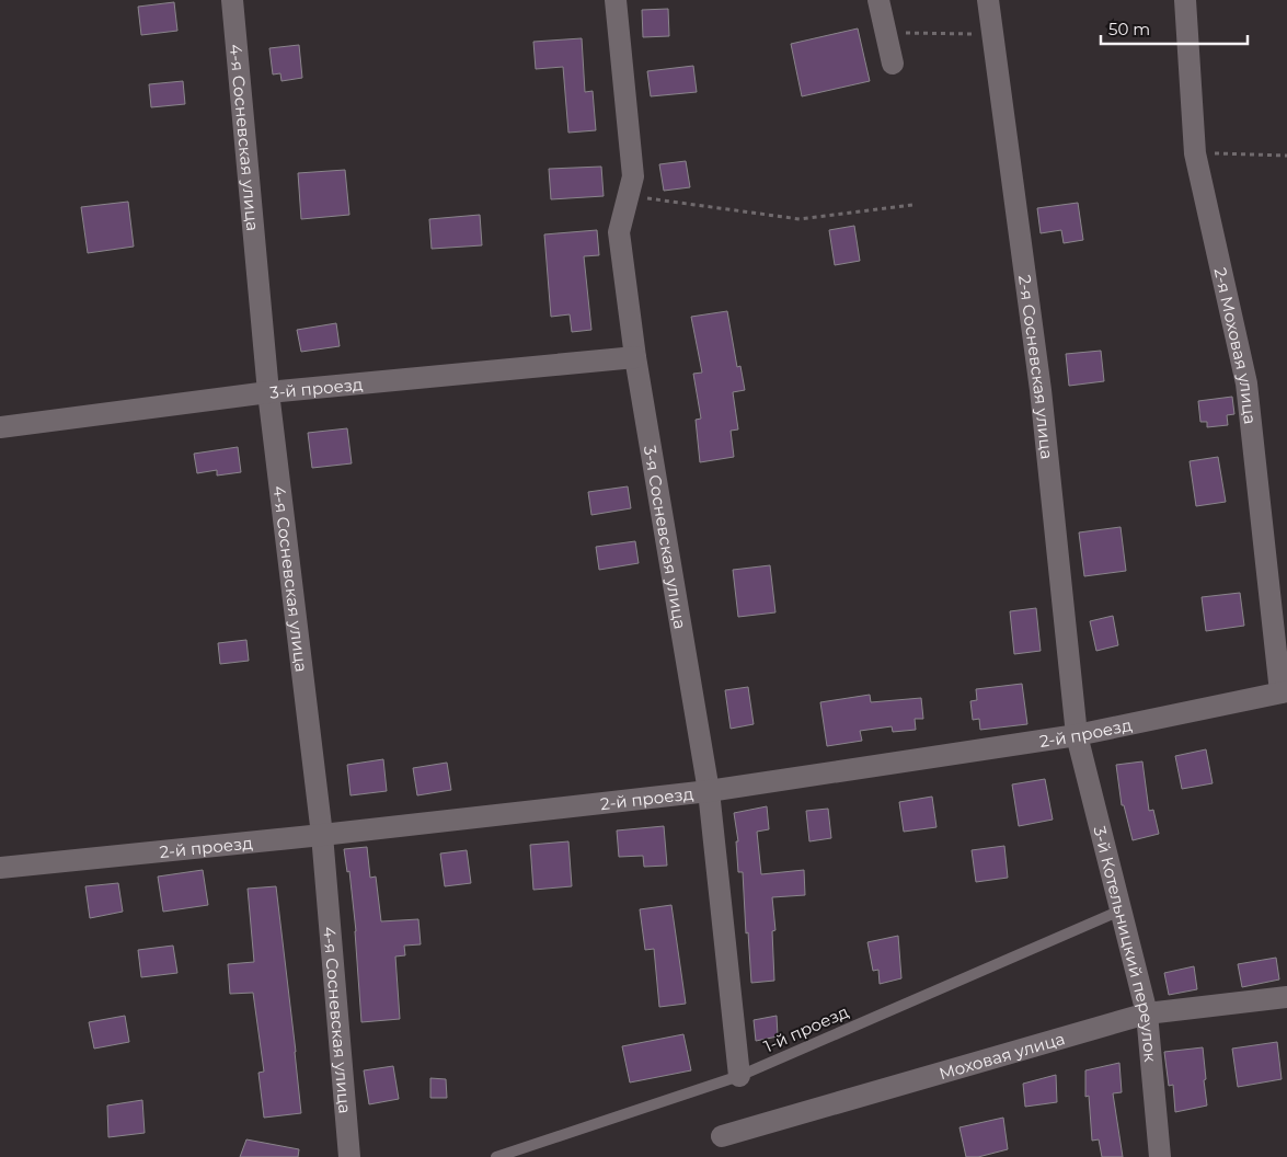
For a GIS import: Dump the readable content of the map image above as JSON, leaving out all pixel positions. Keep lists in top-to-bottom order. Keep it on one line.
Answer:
{"streets":{"street":["4-я Сосневская улица","2-я Моховая улица","2-я Сосневская улица","3-й проезд","3-я Сосневская улица","2-й проезд","3-й Котельницкий переулок","Моховая улица"],"lane":["1-й проезд"]},"crossings":[["4-я Сосневская улица","3-й проезд"],["4-я Сосневская улица","2-й проезд"],["2-я Моховая улица","2-й проезд"],["2-я Сосневская улица","2-й проезд"],["2-я Сосневская улица","3-й Котельницкий переулок"],["3-й проезд","3-я Сосневская улица"],["3-я Сосневская улица","2-й проезд"],["3-я Сосневская улица","1-й проезд"],["2-й проезд","3-й Котельницкий переулок"],["3-й Котельницкий переулок","1-й проезд"],["3-й Котельницкий переулок","Моховая улица"]],"scale_bar":"50 m"}
